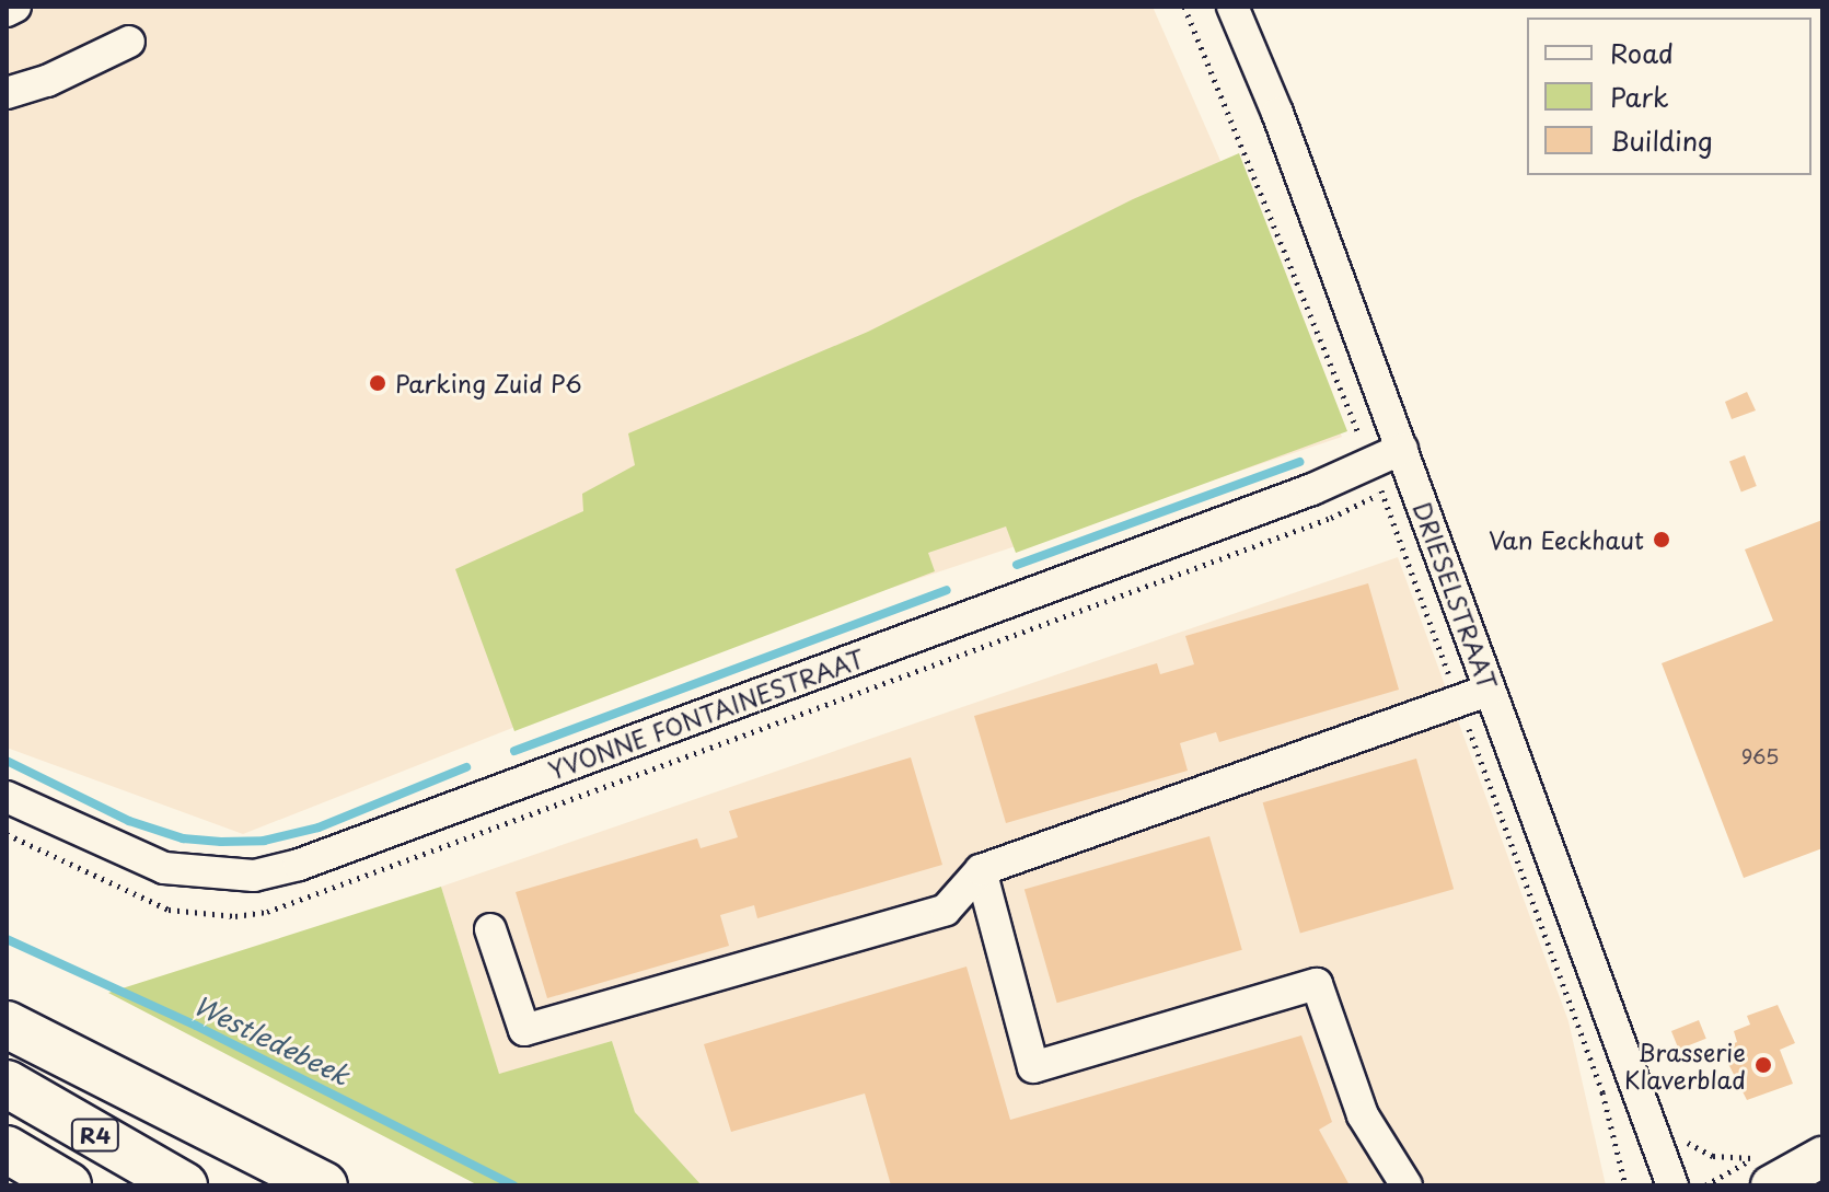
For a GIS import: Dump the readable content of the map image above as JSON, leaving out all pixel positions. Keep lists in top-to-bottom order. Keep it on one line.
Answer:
{"streets":{"highway":["R4"],"street":["DRIESELSTRAAT","YVONNE FONTAINESTRAAT"]},"crossings":[["DRIESELSTRAAT","YVONNE FONTAINESTRAAT"]],"water":["Westledebeek"],"places":["Parking Zuid P6","Van Eeckhaut","Brasserie Klaverblad"],"house_numbers":["965"],"legend":["Road","Park","Building"]}
